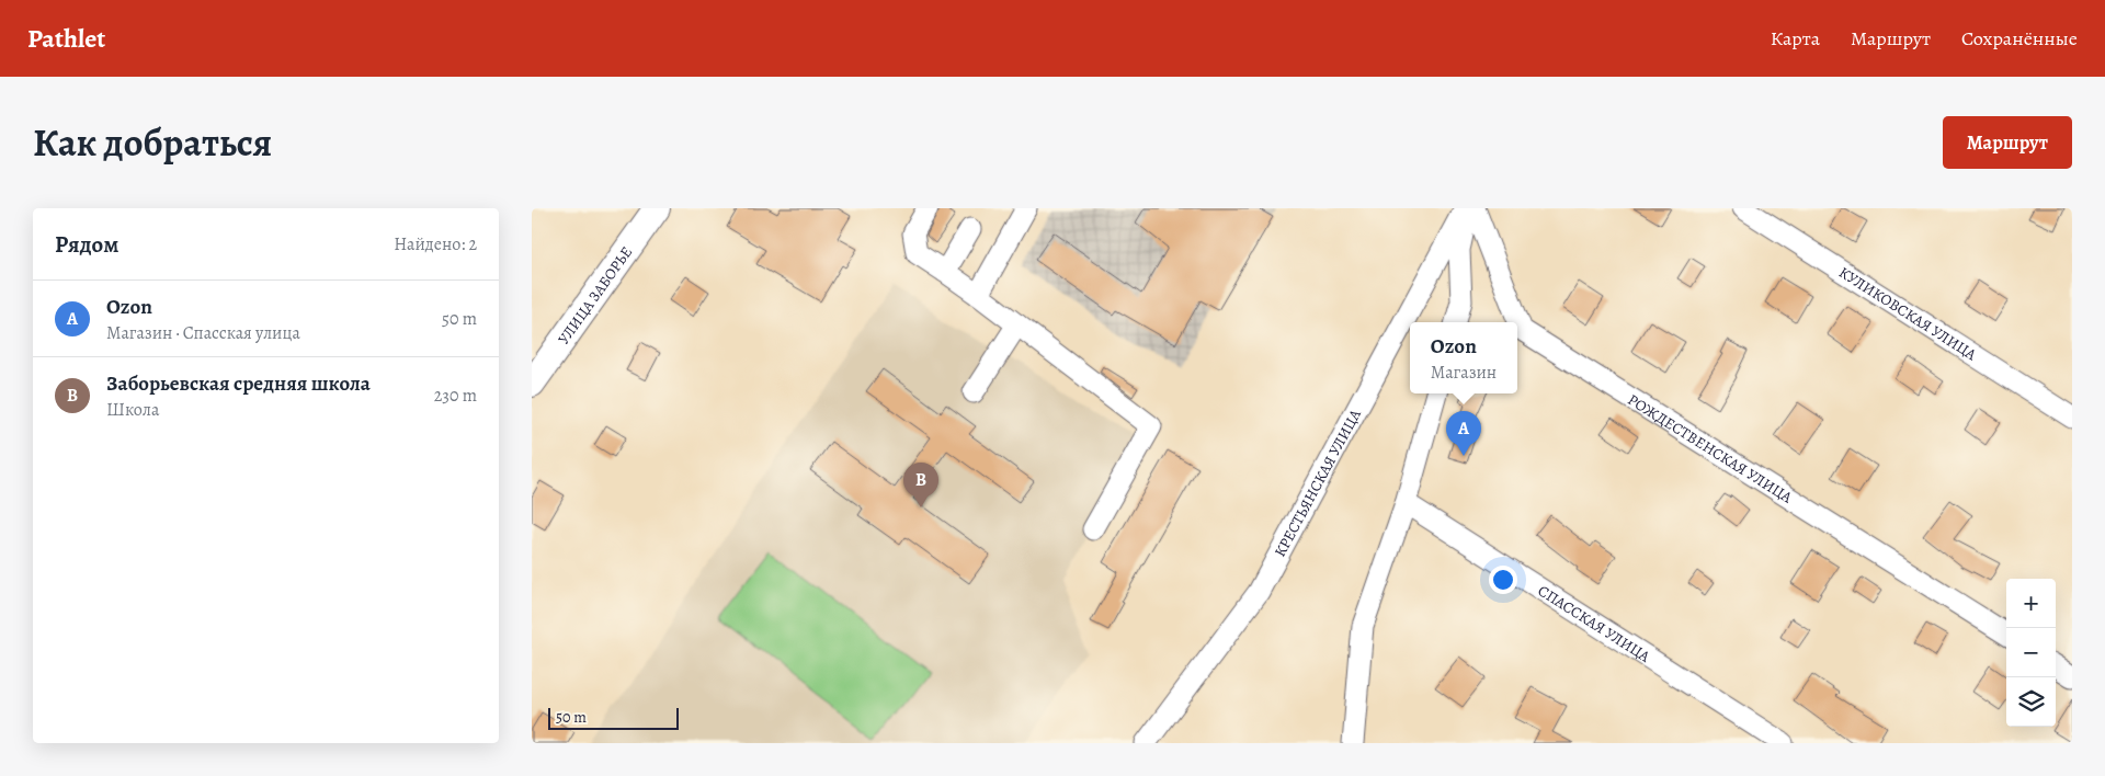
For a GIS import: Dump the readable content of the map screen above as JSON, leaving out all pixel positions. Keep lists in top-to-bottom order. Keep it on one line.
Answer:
{"streets":{"main road":["УЛИЦА ЗАБОРЬЕ"],"street":["КУЛИКОВСКАЯ УЛИЦА","РОЖДЕСТВЕНСКАЯ УЛИЦА","КРЕСТЬЯНСКАЯ УЛИЦА","СПАССКАЯ УЛИЦА"]},"scale_bar":"50 m","page":{"header":"Pathlet","nav":["Карта","Маршрут","Сохранённые"],"title":"Как добраться","buttons":"Маршрут","heading":["Рядом","Найдено: 2"],"list":[{"mark":"A","name":"Ozon","note":"Магазин · Спасская улица","value":"50 m"},{"mark":"B","name":"Заборьевская средняя школа","note":"Школа","value":"230 m"}],"popup":["Ozon","Магазин"],"pins":["A","B"],"map_buttons":["+","−"],"scale":"50 m"}}
